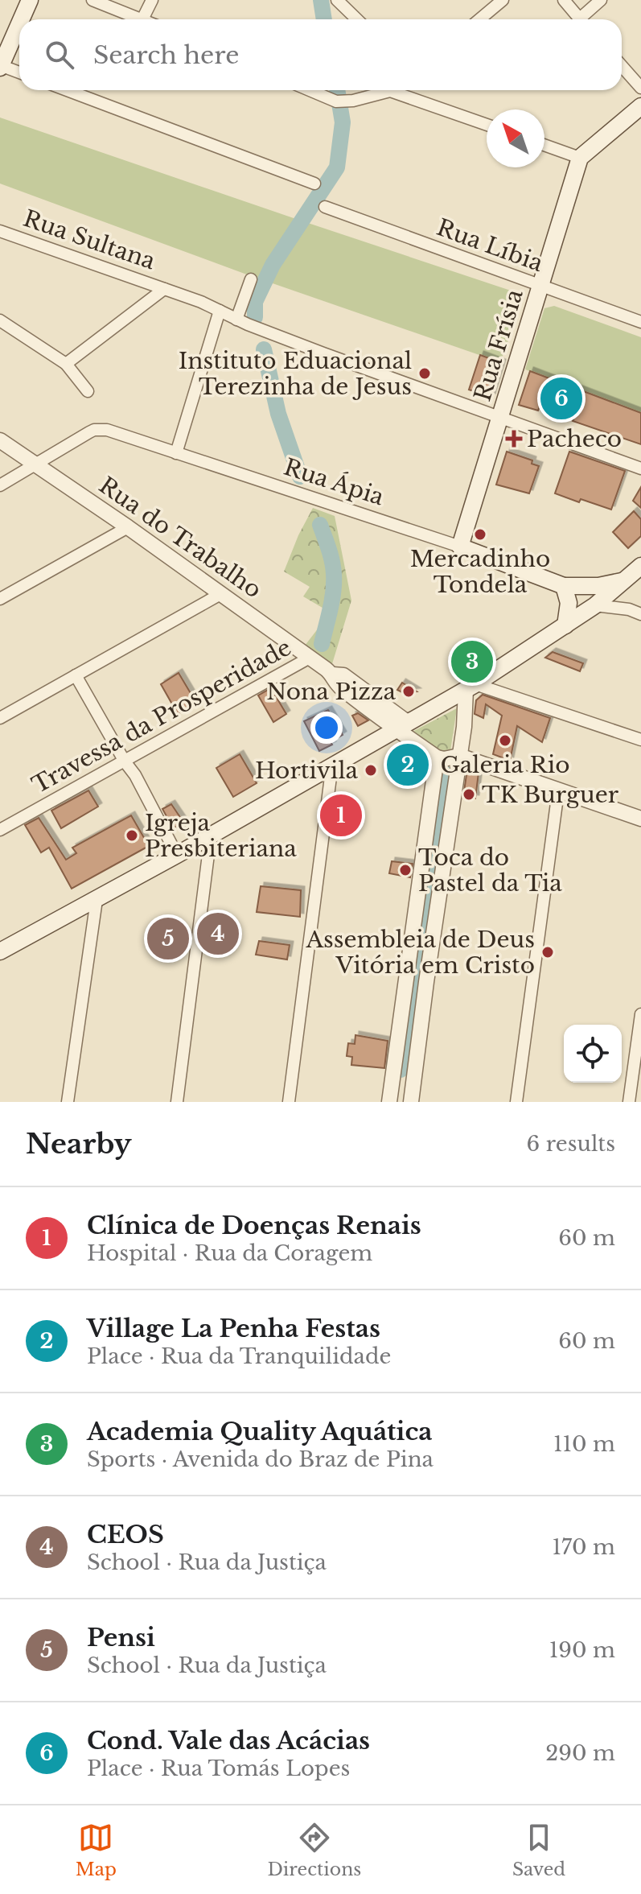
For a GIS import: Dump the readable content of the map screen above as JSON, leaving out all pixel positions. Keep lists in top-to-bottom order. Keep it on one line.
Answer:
{"streets":{"main road":["Rua Frísia","Rua Ápia"],"street":["Rua Sultana","Rua Líbia","Rua do Trabalho","Travessa da Prosperidade"]},"crossings":[["Rua Sultana","Rua Frísia"],["Rua Líbia","Rua Frísia"],["Rua Frísia","Rua Ápia"],["Rua Ápia","Rua do Trabalho"],["Rua do Trabalho","Travessa da Prosperidade"]],"places":{"other":["Instituto Eduacional Terezinha de Jesus","Mercadinho Tondela","Nona Pizza","Galeria Rio","Hortivila","TK Burguer","Igreja Presbiteriana","Toca do Pastel da Tia","Assembleia de Deus Vitória em Cristo"],"health":["Pacheco"]},"north":"top left","page":{"search":"Search here","pins":["6","3","2","1","4","5"],"heading":["Nearby","6 results"],"list":[{"mark":"1","name":"Clínica de Doenças Renais","note":"Hospital · Rua da Coragem","value":"60 m"},{"mark":"2","name":"Village La Penha Festas","note":"Place · Rua da Tranquilidade","value":"60 m"},{"mark":"3","name":"Academia Quality Aquática","note":"Sports · Avenida do Braz de Pina","value":"110 m"},{"mark":"4","name":"CEOS","note":"School · Rua da Justiça","value":"170 m"},{"mark":"5","name":"Pensi","note":"School · Rua da Justiça","value":"190 m"},{"mark":"6","name":"Cond. Vale das Acácias","note":"Place · Rua Tomás Lopes","value":"290 m"}],"nav":["Map","Directions","Saved"]}}
